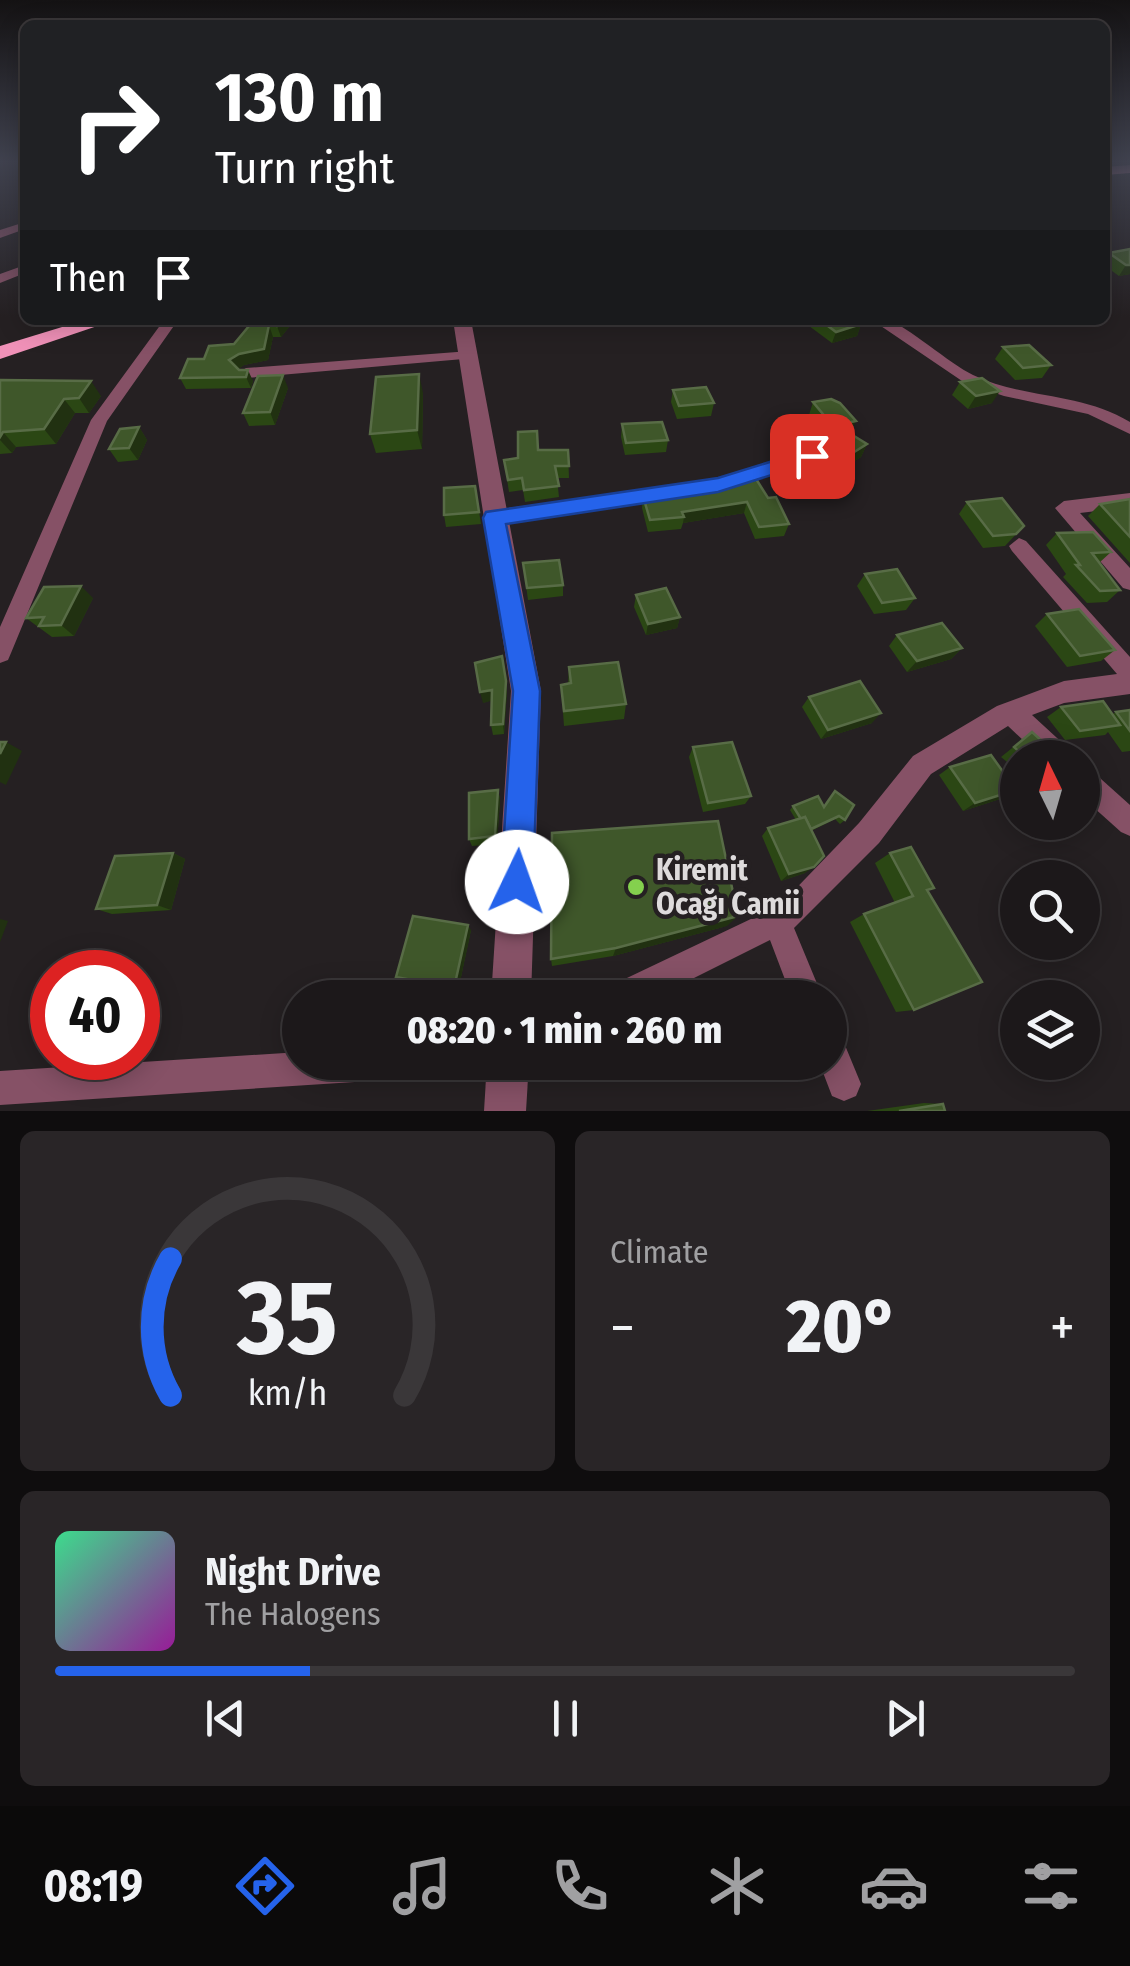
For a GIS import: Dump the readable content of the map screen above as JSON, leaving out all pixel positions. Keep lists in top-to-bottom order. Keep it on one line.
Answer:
{"places":["Kiremit Ocağı Camii"],"north":"top","page":{"turn":["130 m","Turn right"],"then":"Then","limit":"40","trip":"08:20 · 1 min · 260 m","tile":"Climate","heat":["−","20°","+"],"song":["Night Drive","The Halogens"],"tabs":"08:19","gauge":["35","km/h"]}}
